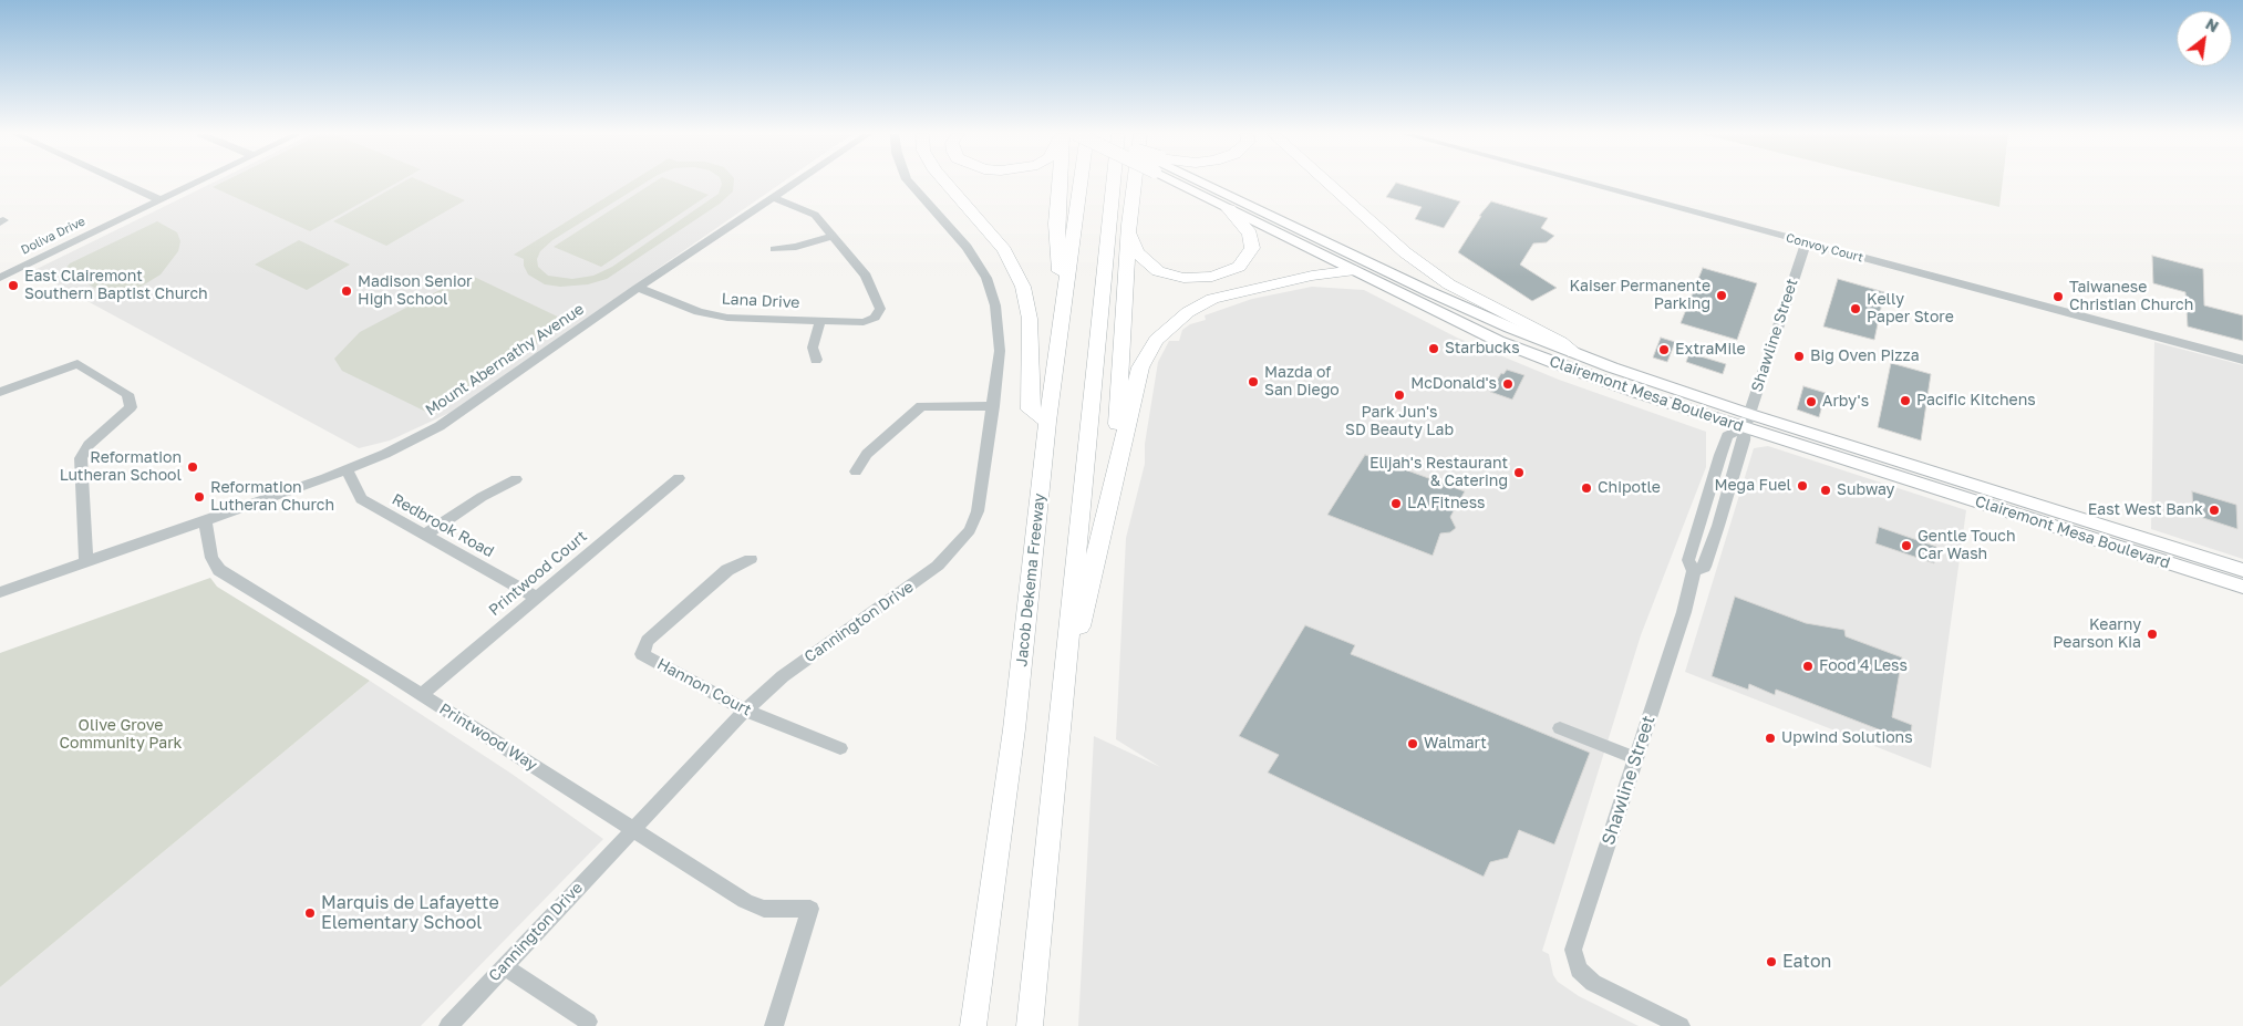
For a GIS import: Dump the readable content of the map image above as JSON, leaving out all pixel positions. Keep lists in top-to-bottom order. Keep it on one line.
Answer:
{"streets":{"highway":["Jacob Dekema Freeway"],"main road":["Clairemont Mesa Boulevard"],"street":["Doliva Drive","Convoy Court","Lana Drive","Shawline Street","Mount Abernathy Avenue","Redbrook Road","Printwood Court","Cannington Drive","Hannon Court","Printwood Way"]},"crossings":[["Convoy Court","Shawline Street"],["Lana Drive","Mount Abernathy Avenue"],["Shawline Street","Clairemont Mesa Boulevard"],["Mount Abernathy Avenue","Redbrook Road"],["Mount Abernathy Avenue","Printwood Way"],["Redbrook Road","Printwood Court"],["Printwood Court","Printwood Way"],["Cannington Drive","Hannon Court"],["Cannington Drive","Printwood Way"]],"parks":["Olive Grove Community Park"],"places":["East Clairemont Southern Baptist Church","Madison Senior High School","Kaiser Permanente Parking","Taiwanese Christian Church","Kelly Paper Store","Starbucks","ExtraMile","Big Oven Pizza","Mazda of San Diego","McDonald's","Park Jun's SD Beauty Lab","Pacific Kitchens","Arby's","Reformation Lutheran School","Elijah's Restaurant & Catering","Mega Fuel","Chipotle","Subway","Reformation Lutheran Church","LA Fitness","East West Bank","Gentle Touch Car Wash","Kearny Pearson Kia","Food 4 Less","Upwind Solutions","Walmart","Marquis de Lafayette Elementary School","Eaton"],"north":"top right"}
